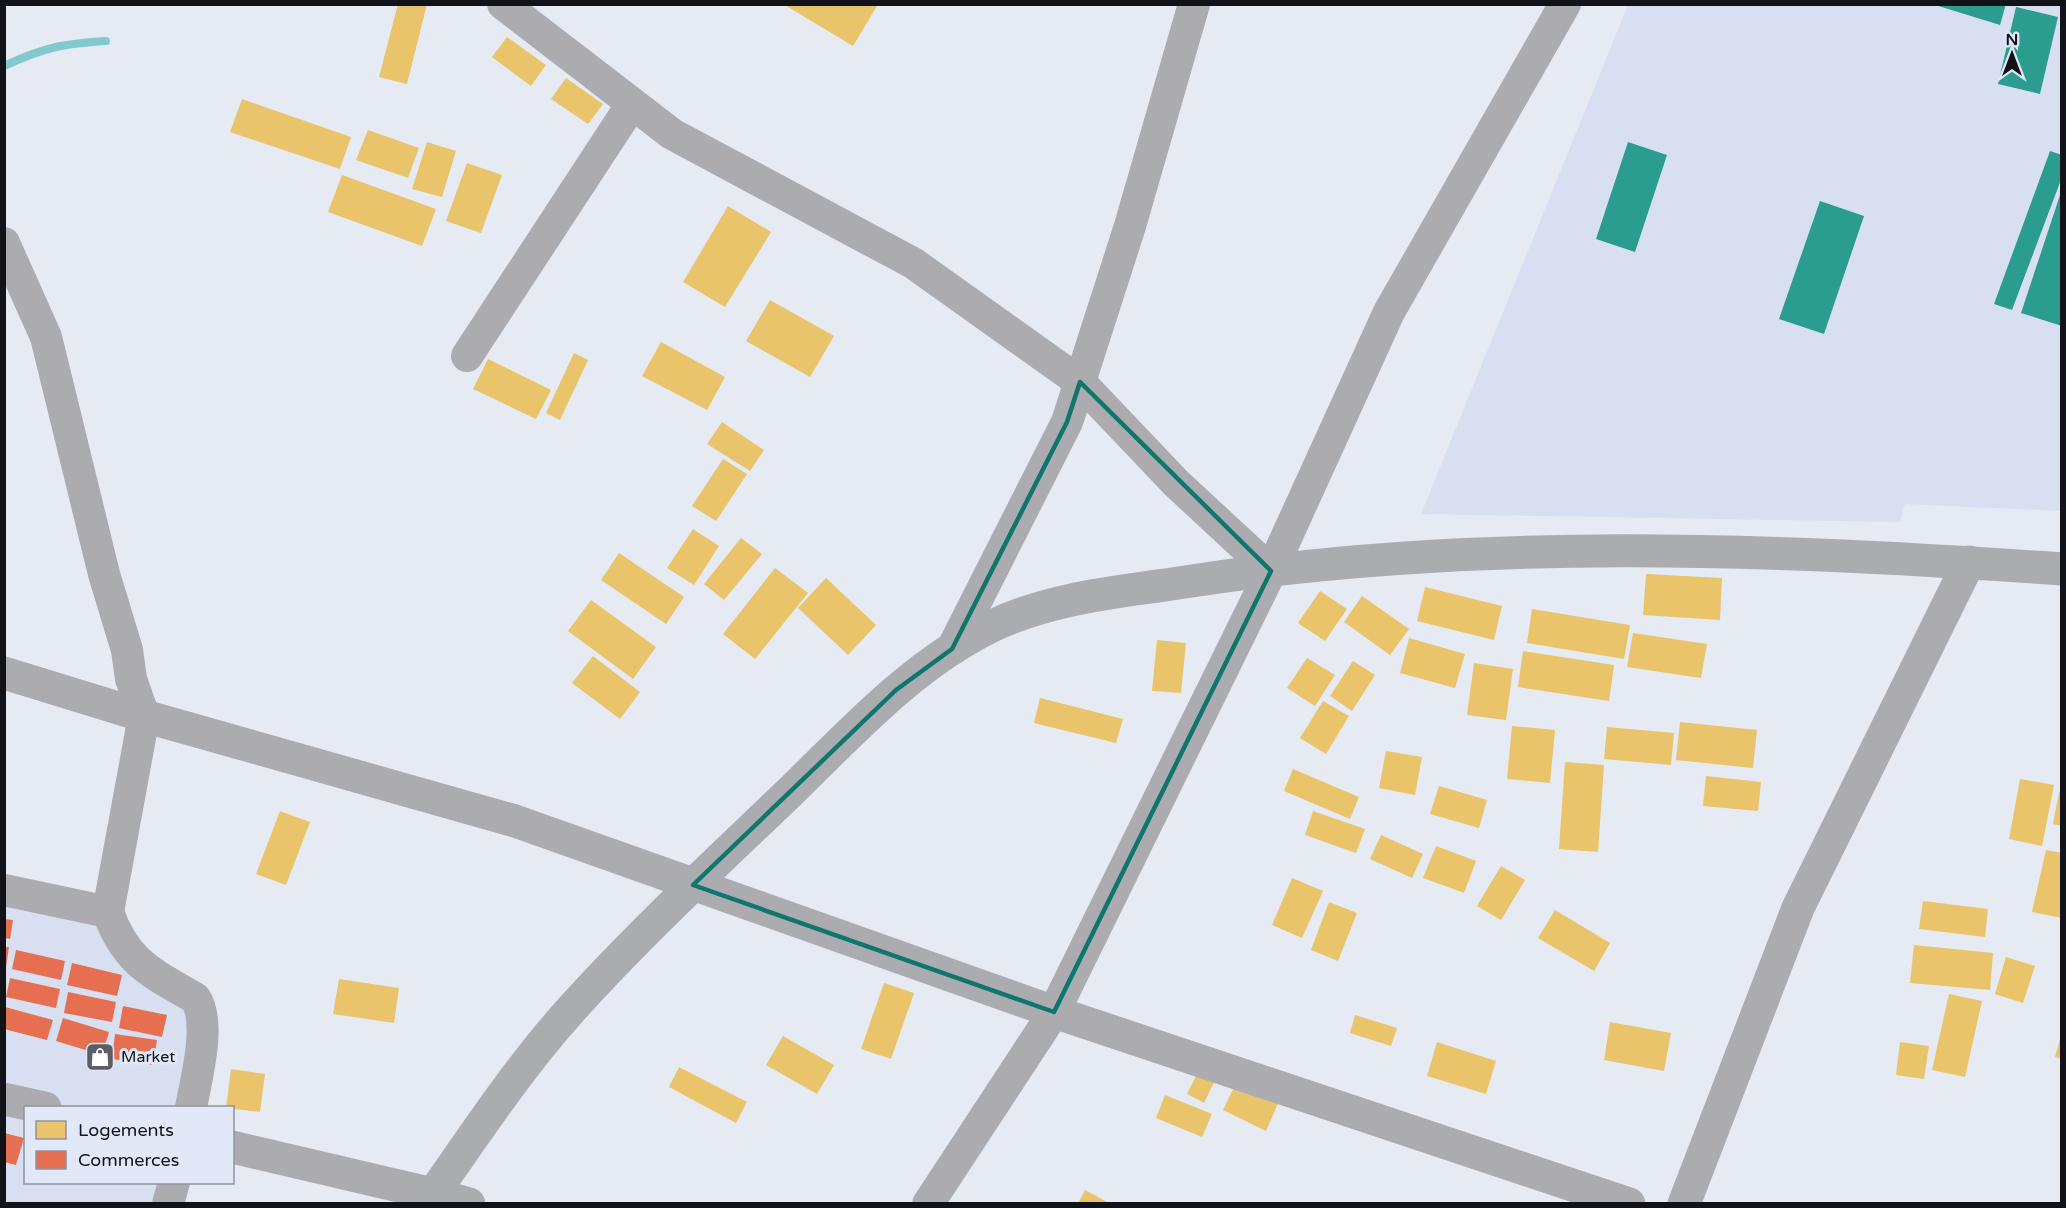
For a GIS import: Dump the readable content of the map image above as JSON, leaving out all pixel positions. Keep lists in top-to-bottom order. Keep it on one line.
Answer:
{"places":{"shop":["Market"]},"legend":["Logements","Commerces"],"north":"top"}
